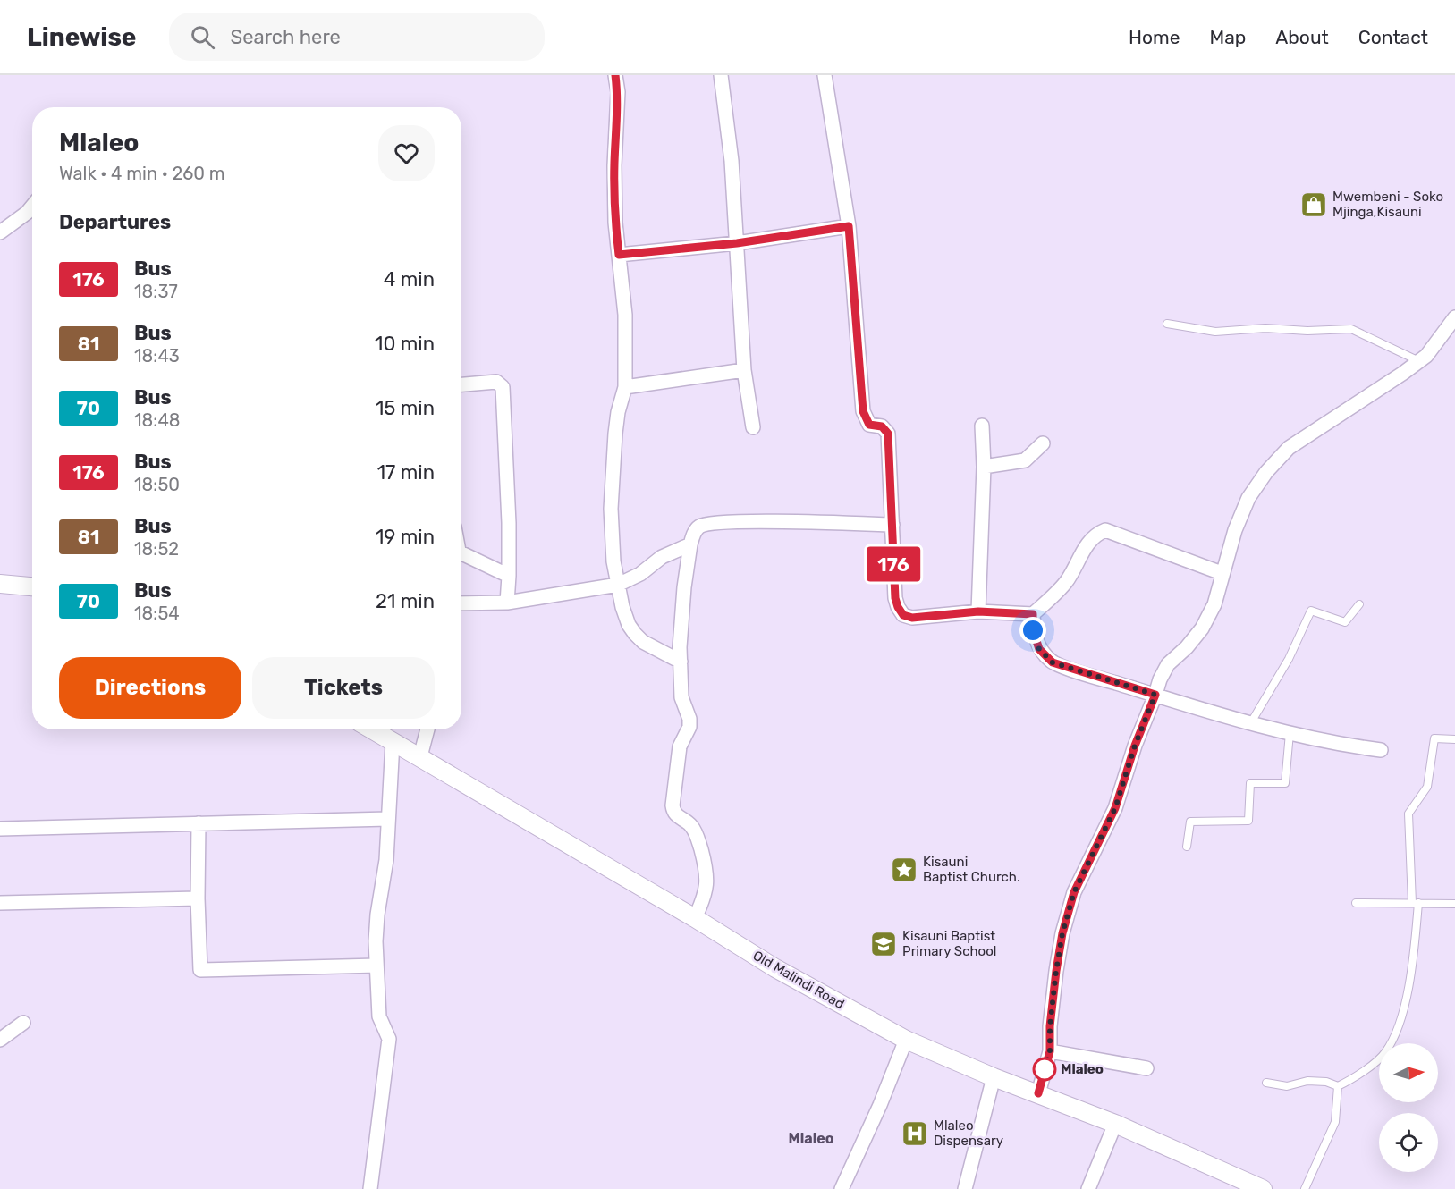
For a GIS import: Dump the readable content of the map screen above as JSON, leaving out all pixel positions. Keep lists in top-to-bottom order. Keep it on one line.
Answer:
{"streets":{"main road":["Old Malindi Road"]},"districts":["Mlaleo"],"places":{"shop":["Mwembeni - Soko Mjinga,Kisauni"],"place":["Kisauni Baptist Church."],"school or university":["Kisauni Baptist Primary School"],"other":["Mlaleo"],"hospital":["Mlaleo Dispensary"]},"lines":["bus line 176"],"north":"right","page":{"header":"Linewise","search":"Search here","nav":["Home","Map","About","Contact"],"on_map":"176","heading":[["Mlaleo","Walk · 4 min · 260 m"],"Departures"],"list":[{"mark":"176","name":"Bus","note":"18:37","value":"4 min"},{"mark":"81","name":"Bus","note":"18:43","value":"10 min"},{"mark":"70","name":"Bus","note":"18:48","value":"15 min"},{"mark":"176","name":"Bus","note":"18:50","value":"17 min"},{"mark":"81","name":"Bus","note":"18:52","value":"19 min"},{"mark":"70","name":"Bus","note":"18:54","value":"21 min"}],"buttons":["Directions","Tickets"]}}
